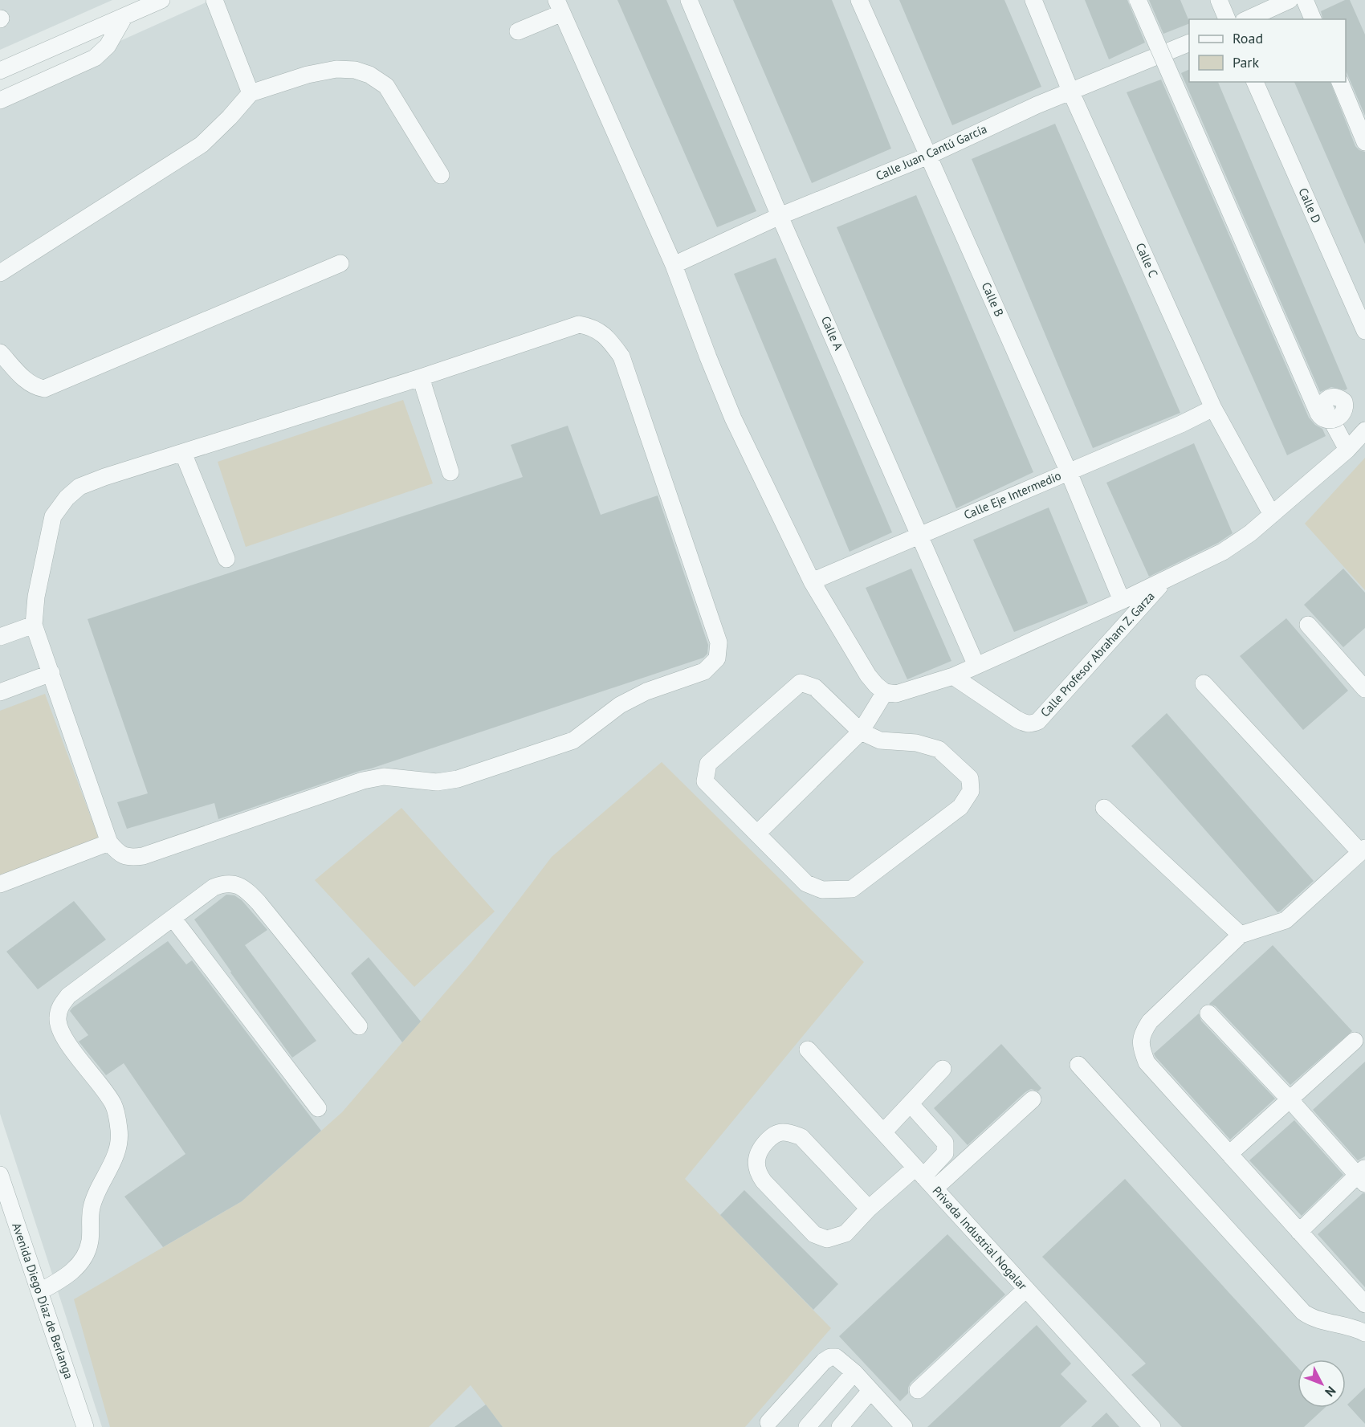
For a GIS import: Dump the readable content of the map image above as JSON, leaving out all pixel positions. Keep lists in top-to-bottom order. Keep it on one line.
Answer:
{"streets":{"street":["Calle Juan Cantú García","Calle D","Calle C","Calle B","Calle A","Calle Eje Intermedio","Calle Profesor Abraham Z. Garza","Privada Industrial Nogalar","Avenida Diego Díaz de Berlanga"]},"crossings":[["Calle Juan Cantú García","Calle C"],["Calle Juan Cantú García","Calle B"],["Calle Juan Cantú García","Calle A"],["Calle C","Calle Eje Intermedio"],["Calle C","Calle Profesor Abraham Z. Garza"],["Calle B","Calle Eje Intermedio"],["Calle B","Calle Profesor Abraham Z. Garza"],["Calle A","Calle Eje Intermedio"],["Calle A","Calle Profesor Abraham Z. Garza"]],"legend":["Road","Park"],"north":"bottom right"}
